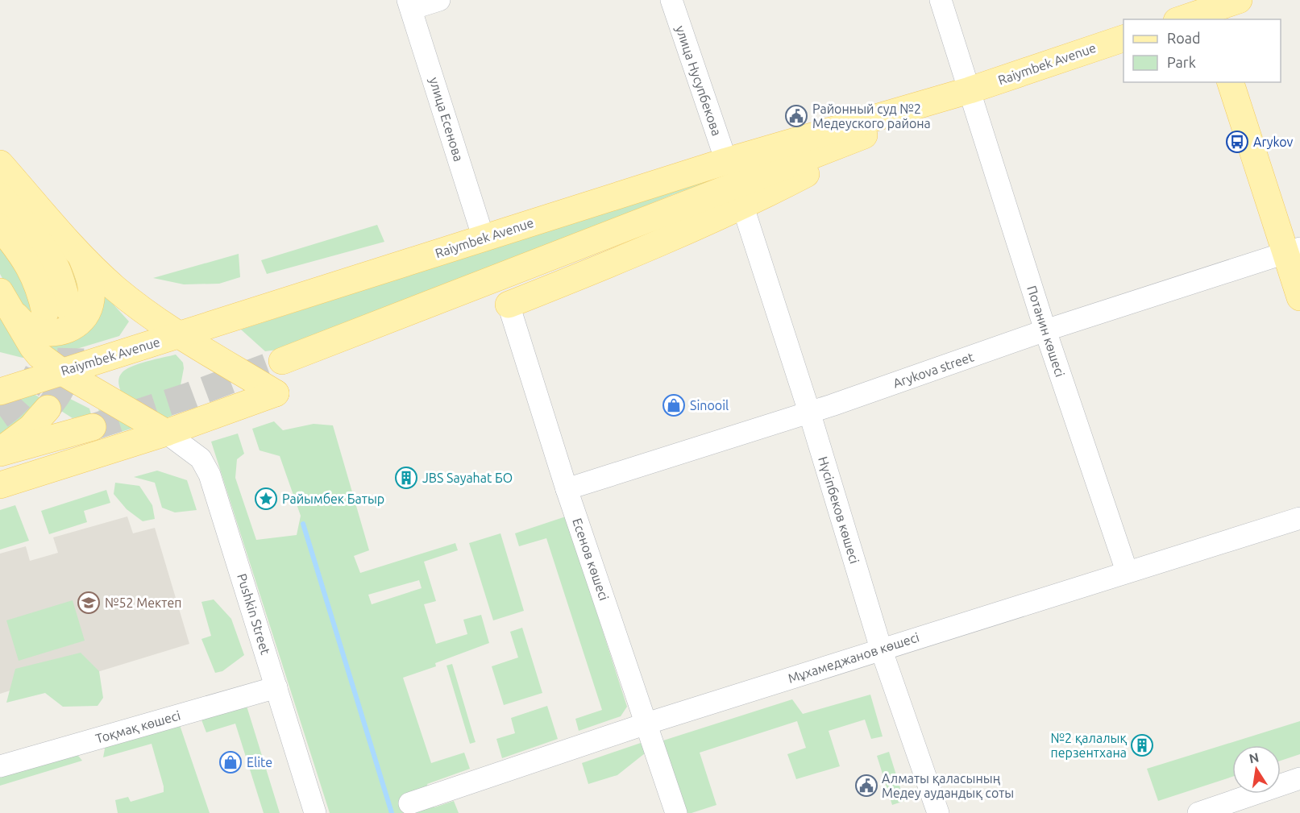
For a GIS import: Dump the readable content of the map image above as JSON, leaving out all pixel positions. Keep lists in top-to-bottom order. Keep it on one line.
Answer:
{"streets":{"main road":["Raiymbek Avenue"],"street":["улица Нусупбекова","улица Есенова","Потанин көшесі","Arykova street","Нүсіпбеков көшесі","Есенов көшесі","Pushkin Street","Мұхамеджанов көшесі","Тоқмақ көшесі"]},"crossings":[["Raiymbek Avenue","улица Нусупбекова"],["Raiymbek Avenue","улица Есенова"],["Raiymbek Avenue","Потанин көшесі"],["Raiymbek Avenue","Нүсіпбеков көшесі"],["Raiymbek Avenue","Есенов көшесі"],["Потанин көшесі","Arykova street"],["Потанин көшесі","Мұхамеджанов көшесі"],["Arykova street","Нүсіпбеков көшесі"],["Arykova street","Есенов көшесі"],["Нүсіпбеков көшесі","Мұхамеджанов көшесі"],["Есенов көшесі","Мұхамеджанов көшесі"],["Pushkin Street","Тоқмақ көшесі"]],"places":{"public building":["Районный суд №2 Медеуского района","Алматы қаласының Медеу аудандық соты"],"bus stop":["Arykov"],"shop":["Sinooil","Elite"],"building":["JBS Sayahat БО","№2 қалалық перзентхана"],"place":["Райымбек Батыр"],"school or university":["№52 Мектеп"]},"legend":["Road","Park"],"north":"top"}
